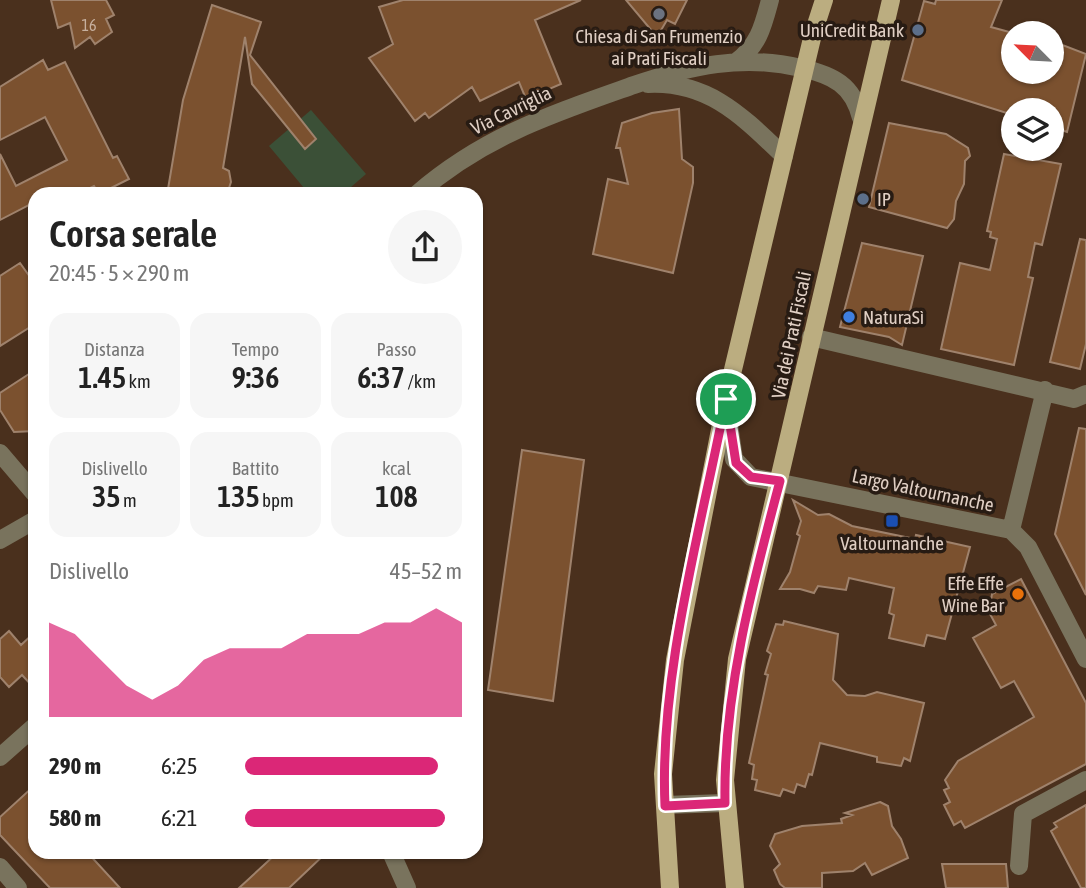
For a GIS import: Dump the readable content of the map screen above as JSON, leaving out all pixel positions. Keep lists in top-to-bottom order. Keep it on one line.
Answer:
{"streets":{"main road":["Via dei Prati Fiscali"],"street":["Via Cavriglia","Largo Valtournanche"]},"crossings":[["Via Cavriglia","Via dei Prati Fiscali"],["Via dei Prati Fiscali","Largo Valtournanche"]],"places":{"other":["Chiesa di San Frumenzio ai Prati Fiscali","UniCredit Bank","IP","NaturaSì","Effe Effe Wine Bar"],"transit":["Valtournanche"]},"house_numbers":["16"],"north":"top left","page":{"heading":["Corsa serale","20:45 · 5 × 290 m"],"stats":[["Distanza","1.45 km"],["Tempo","9:36"],["Passo","6:37 /km"],["Dislivello","35 m"],["Battito","135 bpm"],["kcal","108"]],"chart":["Dislivello","45–52 m"],"list":[{"name":"290 m","note":"6:25"},{"name":"580 m","note":"6:21"}]}}
